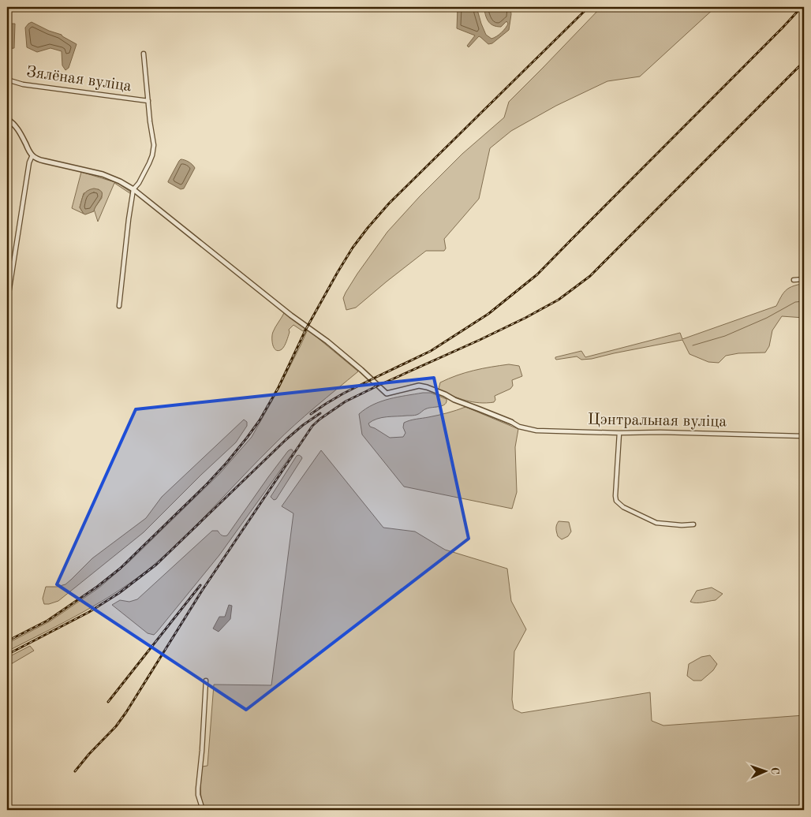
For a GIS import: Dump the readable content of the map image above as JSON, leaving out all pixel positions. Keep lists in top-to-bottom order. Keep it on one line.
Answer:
{"streets":{"street":["Зялёная вуліца","Цэнтральная вуліца"]},"north":"right"}
